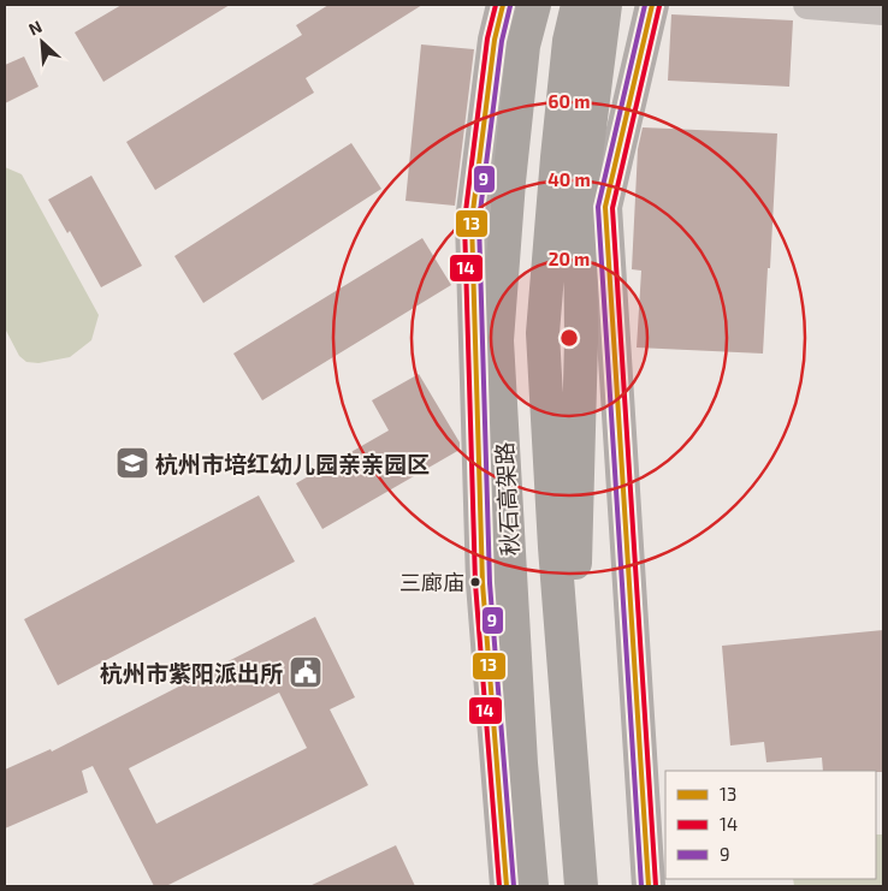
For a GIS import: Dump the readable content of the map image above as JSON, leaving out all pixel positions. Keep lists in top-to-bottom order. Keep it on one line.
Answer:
{"streets":{"highway":["秋石高架路"]},"places":{"school or university":["杭州市培红幼儿园亲亲园区"],"other":["三廊庙"],"public building":["杭州市紫阳派出所"]},"lines":["transit line 13","transit line 14","transit line 9"],"legend":["13","14","9"],"north":"top left","rings":["60 m","40 m","20 m"]}
